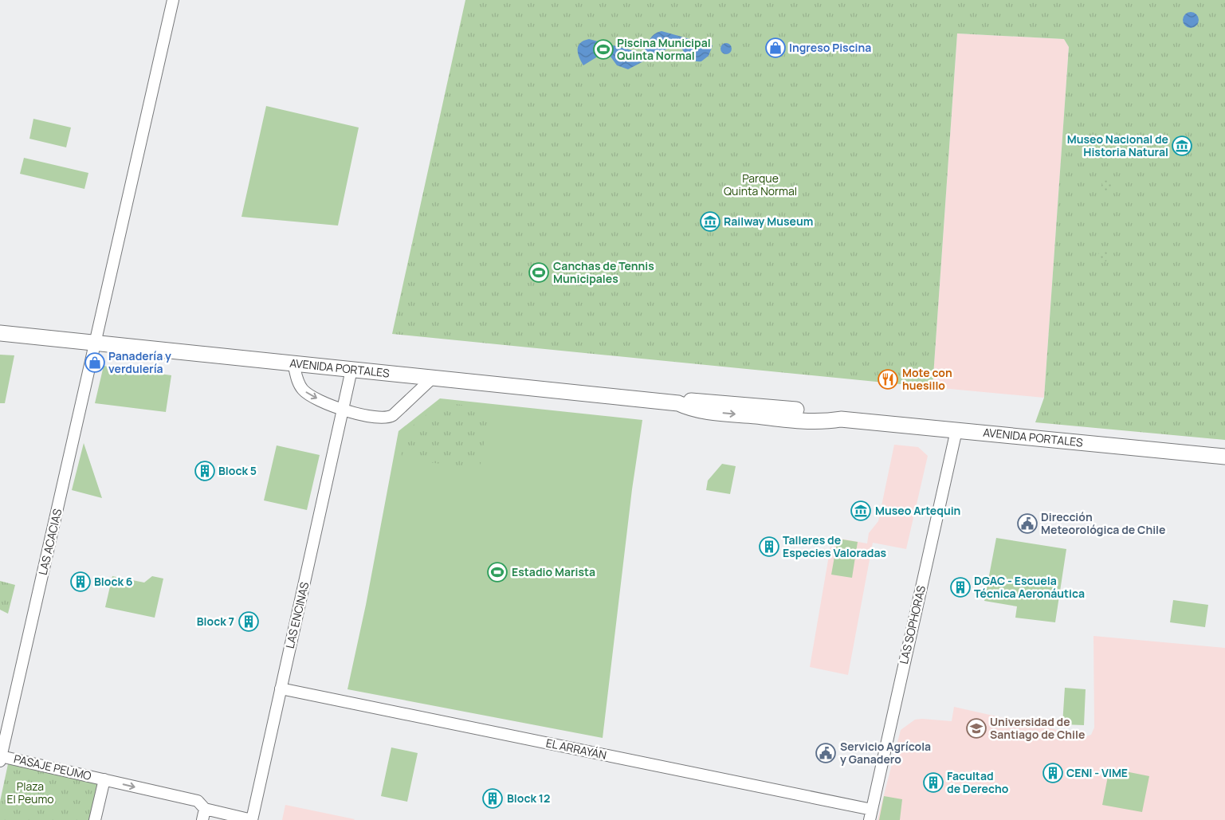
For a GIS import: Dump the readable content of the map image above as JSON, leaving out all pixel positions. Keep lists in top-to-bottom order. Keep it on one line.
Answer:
{"streets":{"main road":["AVENIDA PORTALES"],"street":["LAS ACACIAS","LAS ENCINAS","LAS SOPHORAS","EL ARRAYÁN","PASAJE PEUMO"]},"crossings":[["AVENIDA PORTALES","LAS ACACIAS"],["AVENIDA PORTALES","LAS ENCINAS"],["AVENIDA PORTALES","LAS SOPHORAS"],["LAS ACACIAS","PASAJE PEUMO"],["LAS ENCINAS","EL ARRAYÁN"],["LAS ENCINAS","PASAJE PEUMO"],["LAS SOPHORAS","EL ARRAYÁN"]],"parks":["Parque Quinta Normal","Plaza El Peumo"],"places":{"shop":["Ingreso Piscina","Panadería y verdulería"],"sports":["Piscina Municipal Quinta Normal","Canchas de Tennis Municipales","Estadio Marista"],"museum":["Museo Nacional de Historia Natural","Railway Museum","Museo Artequin"],"restaurant":["Mote con huesillo"],"building":["Block 5","Talleres de Especies Valoradas","Block 6","DGAC - Escuela Técnica Aeronáutica","Block 7","CENI - VIME","Facultad de Derecho","Block 12"],"public building":["Dirección Meteorológica de Chile","Servicio Agrícola y Ganadero"],"school or university":["Universidad de Santiago de Chile"]}}
